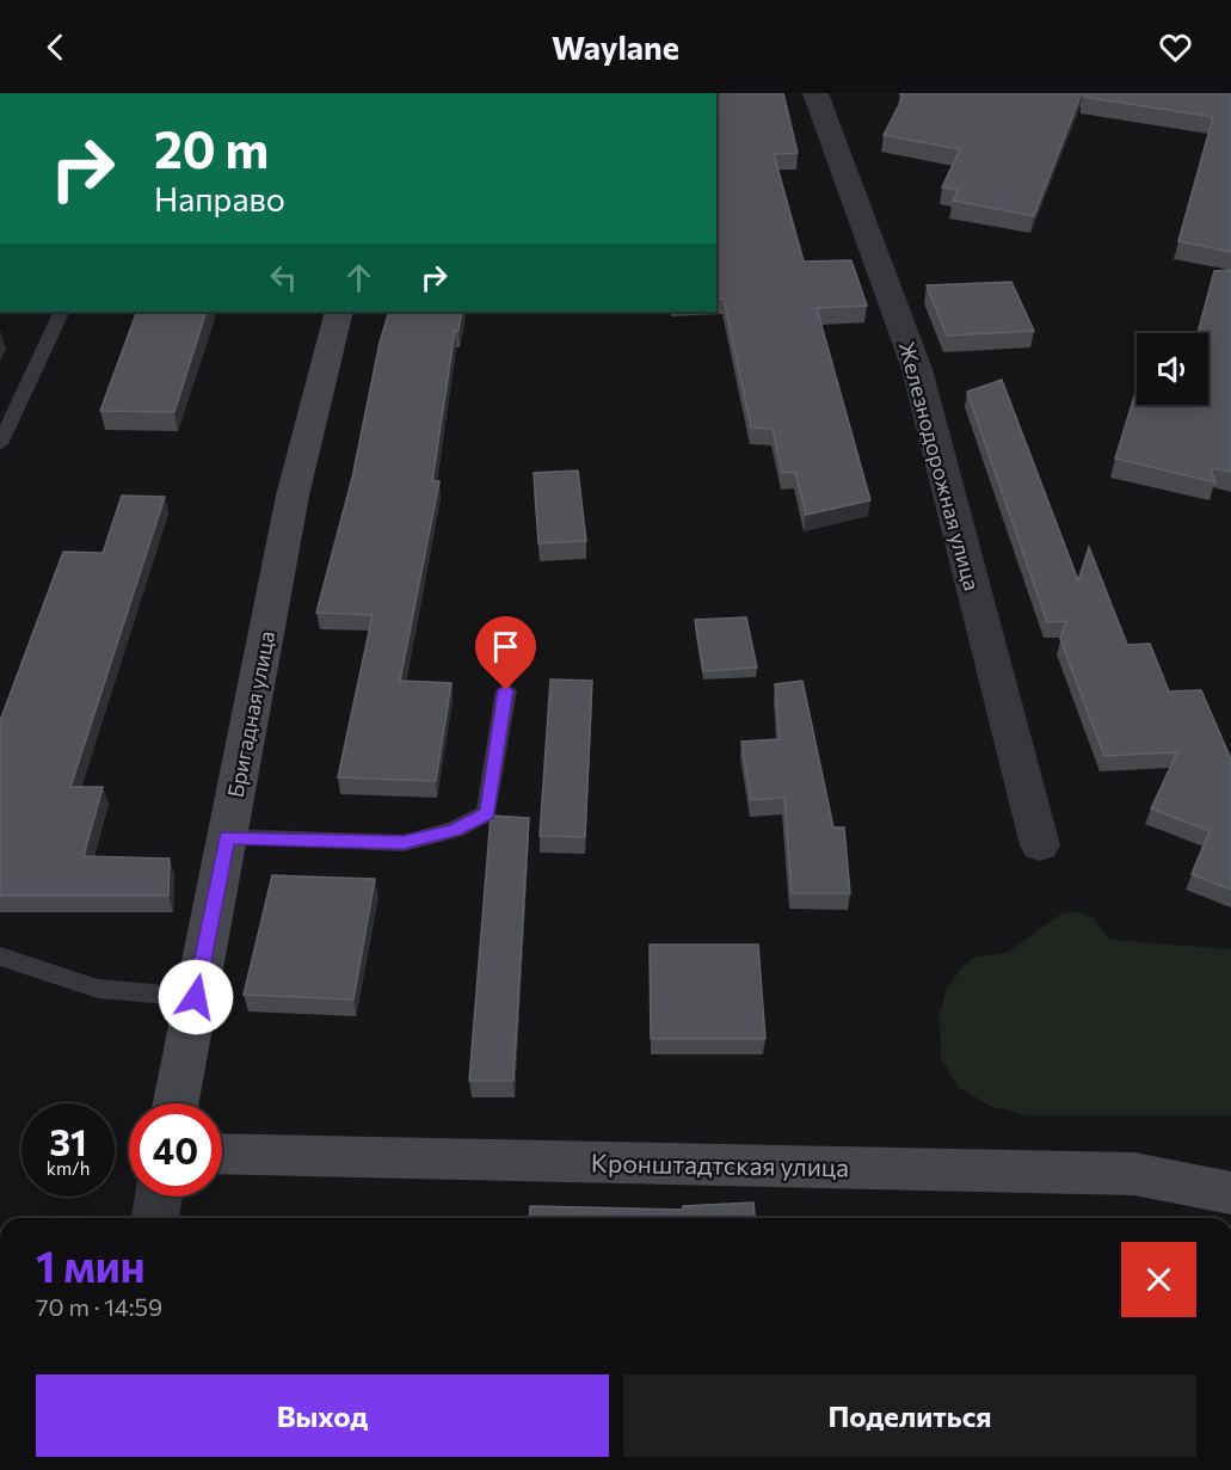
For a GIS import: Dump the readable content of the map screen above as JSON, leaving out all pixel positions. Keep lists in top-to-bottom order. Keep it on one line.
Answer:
{"streets":{"street":["Железнодорожная улица","Бригадная улица","Кронштадтская улица"]},"page":{"header":"Waylane","turn":["20 m","Направо"],"speed":"31 km/h","limit":"40","heading":["1 мин","70 m · 14:59"],"buttons":["Выход","Поделиться"]}}
